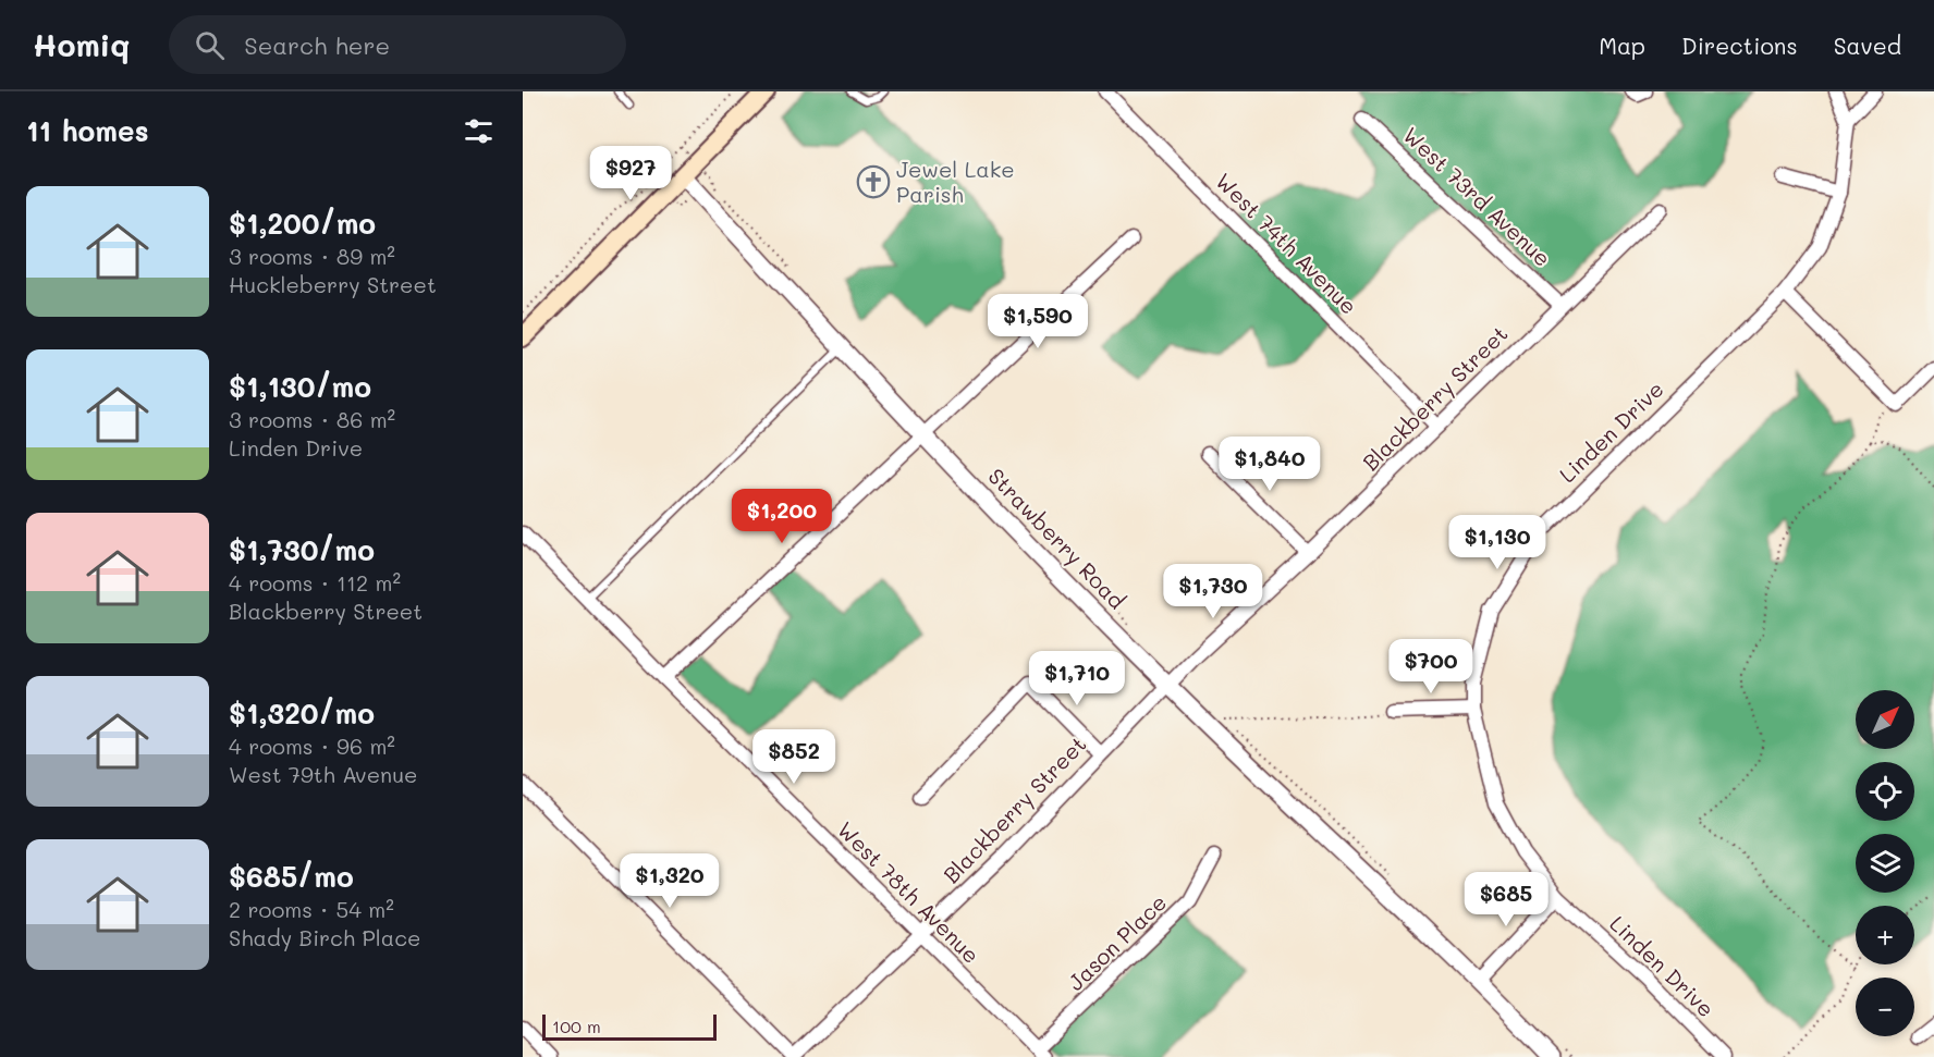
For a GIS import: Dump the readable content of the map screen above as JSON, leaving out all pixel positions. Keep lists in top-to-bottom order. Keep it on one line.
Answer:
{"streets":{"street":["West 73rd Avenue","West 74th Avenue","Blackberry Street","Linden Drive","Strawberry Road","West 78th Avenue","Jason Place"]},"crossings":[["West 73rd Avenue","Blackberry Street"],["West 74th Avenue","Blackberry Street"],["Blackberry Street","Strawberry Road"],["Blackberry Street","West 78th Avenue"],["West 78th Avenue","Jason Place"]],"places":{"church":["Jewel Lake Parish"]},"scale_bar":"100 m","north":"top right","page":{"header":"Homiq","search":"Search here","nav":["Map","Directions","Saved"],"heading":"11 homes","price":["$927","$1,590","$1,840","$1,200","$1,130","$1,730","$700","$1,710","$852","$1,320","$685"],"list":[{"name":"$1,200/mo","note":"3 rooms · 89 m² · Huckleberry Street"},{"name":"$1,130/mo","note":"3 rooms · 86 m² · Linden Drive"},{"name":"$1,730/mo","note":"4 rooms · 112 m² · Blackberry Street"},{"name":"$1,320/mo","note":"4 rooms · 96 m² · West 79th Avenue"},{"name":"$685/mo","note":"2 rooms · 54 m² · Shady Birch Place"}],"map_buttons":["+","−"],"scale":"100 m"}}
